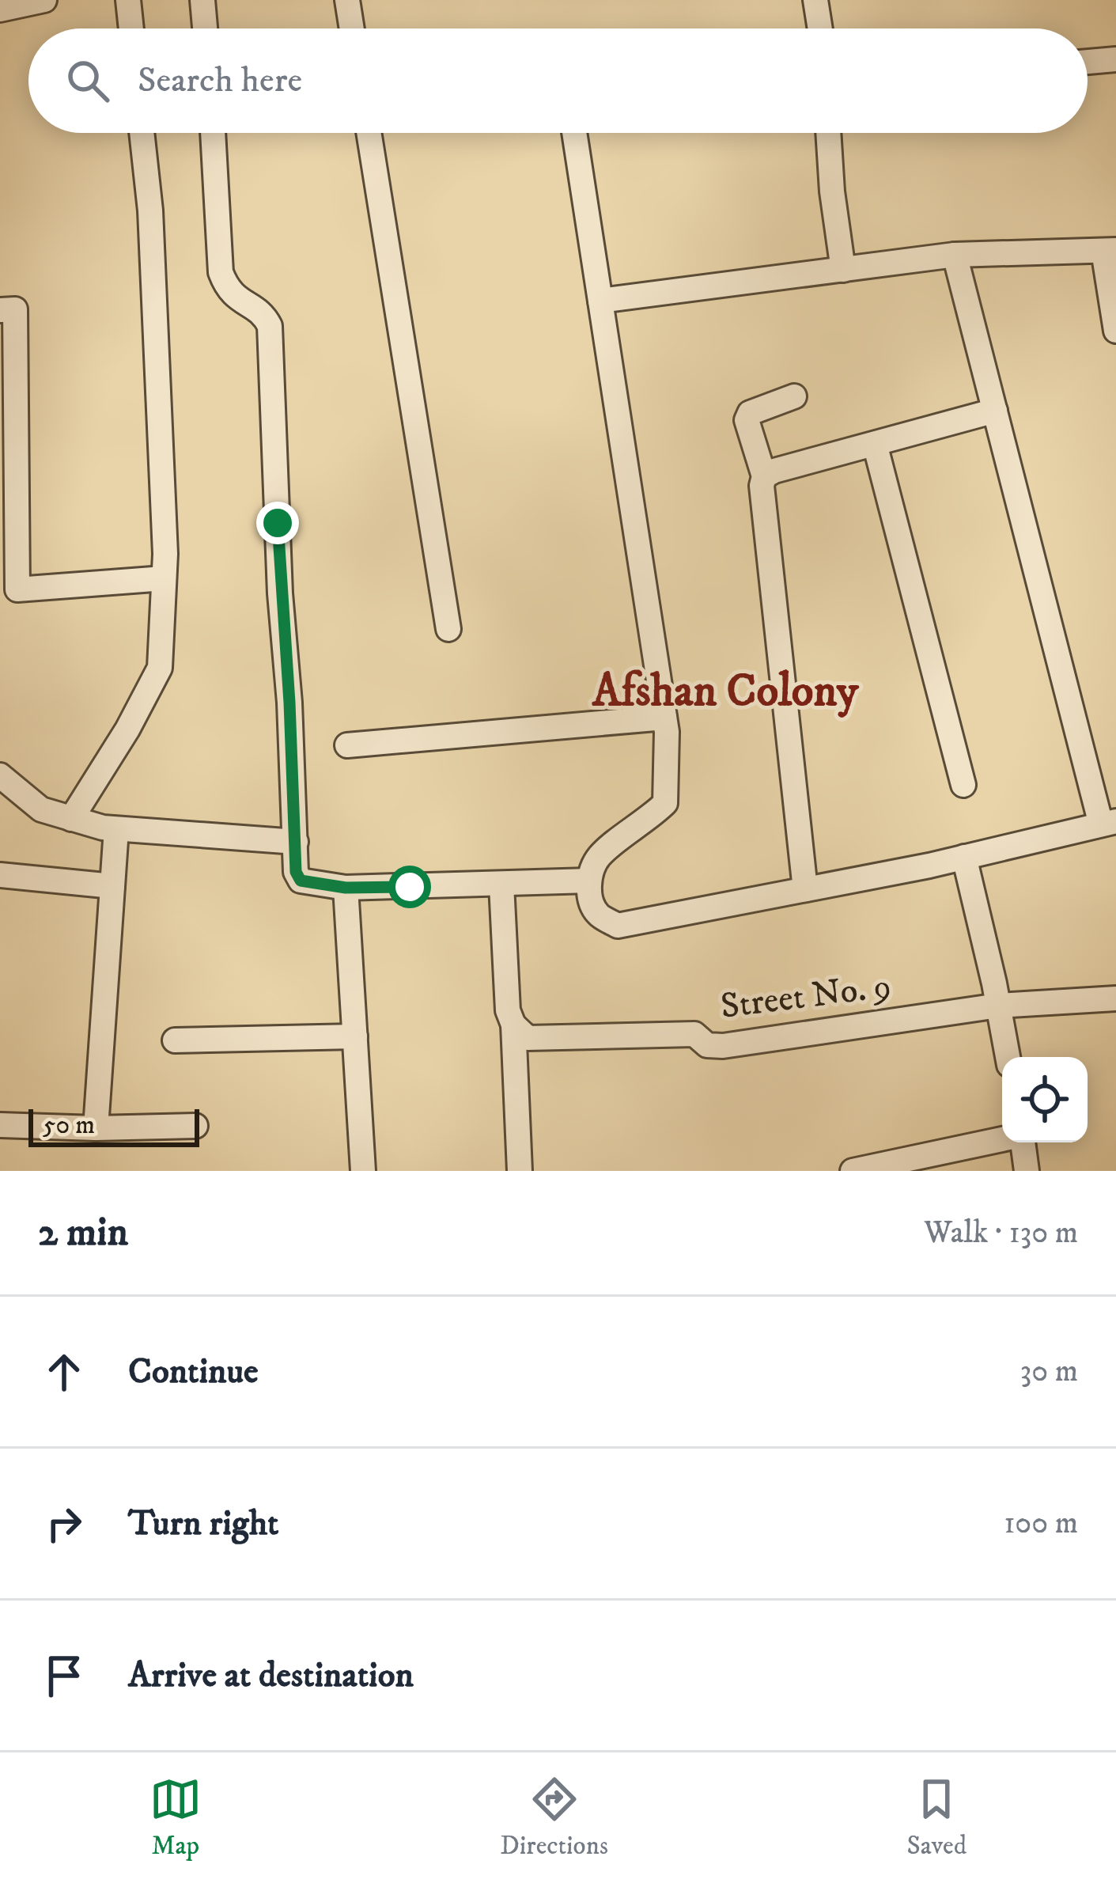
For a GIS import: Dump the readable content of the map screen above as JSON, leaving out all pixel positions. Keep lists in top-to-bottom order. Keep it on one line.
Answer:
{"streets":{"street":["Street No. 9"]},"districts":["Afshan Colony"],"scale_bar":"50 m","page":{"search":"Search here","scale":"50 m","heading":["2 min","Walk · 130 m"],"list":[["Continue","30 m"],["Turn right","100 m"],"Arrive at destination"],"nav":["Map","Directions","Saved"]}}
